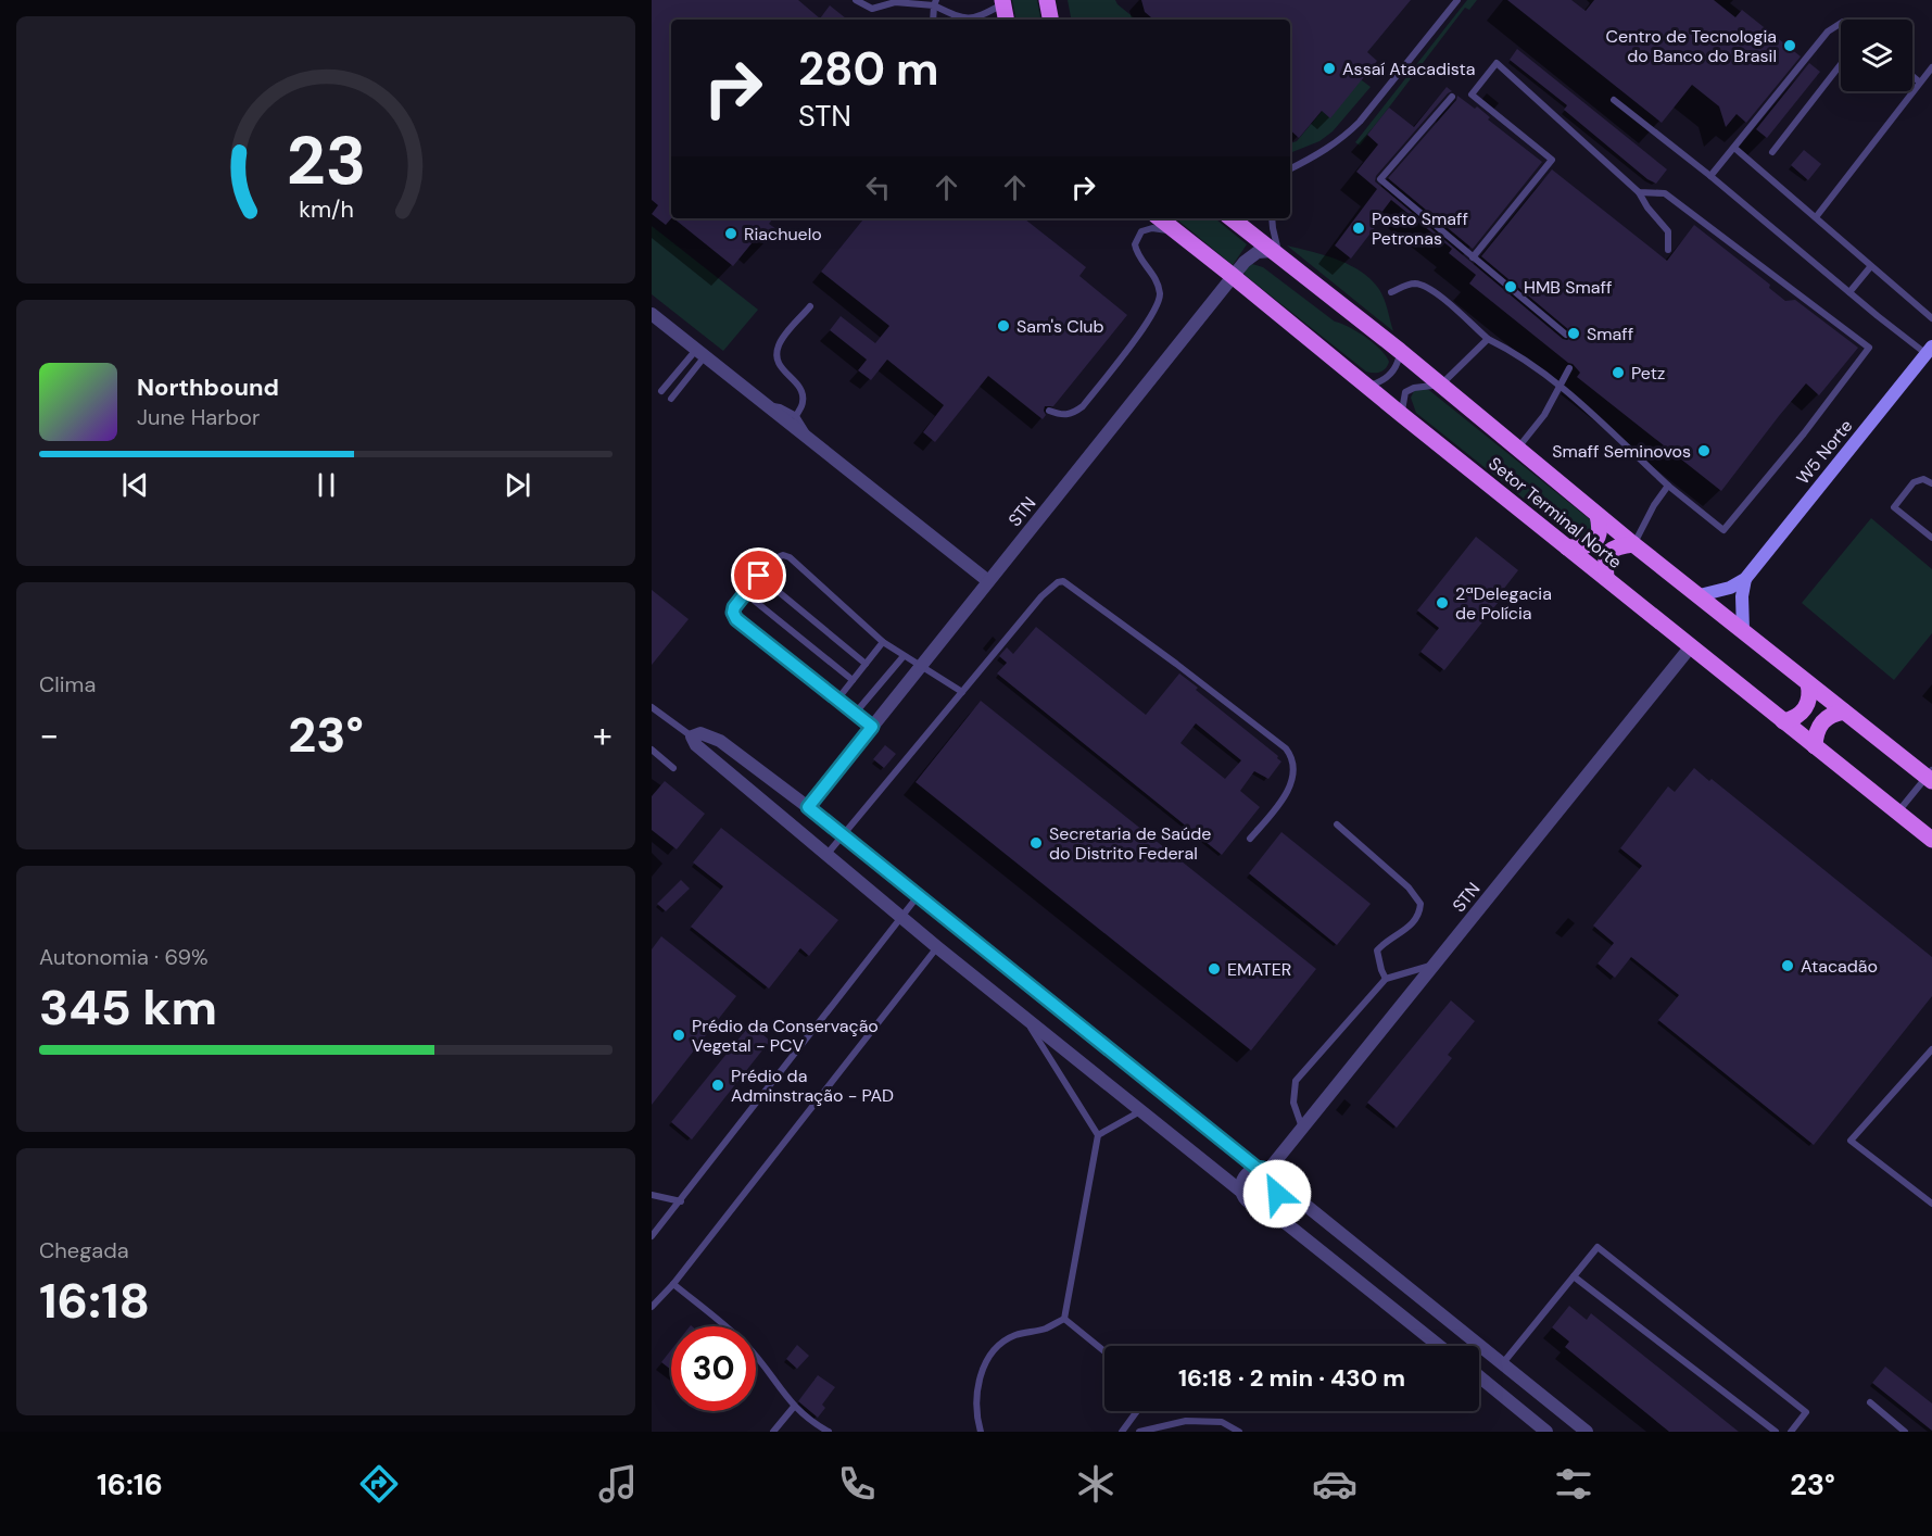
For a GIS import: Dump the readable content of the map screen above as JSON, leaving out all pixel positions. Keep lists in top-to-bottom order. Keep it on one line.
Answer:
{"streets":{"main road":["W5 Norte","Setor Terminal Norte"],"street":["STN"]},"crossings":[["W5 Norte","Setor Terminal Norte"],["STN","Setor Terminal Norte"]],"places":["Centro de Tecnologia do Banco do Brasil","Assaí Atacadista","Posto Smaff Petronas","Riachuelo","HMB Smaff","Sam's Club","Smaff","Petz","Smaff Seminovos","2ªDelegacia de Polícia","Secretaria de Saúde do Distrito Federal","Atacadão","EMATER","Prédio da Conservação Vegetal - PCV","Prédio da Adminstração - PAD"],"page":{"turn":["280 m","STN"],"song":["Northbound","June Harbor"],"tile":["Clima",["Autonomia · 69%","345 km"],["Chegada","16:18"]],"heat":["−","23°","+"],"limit":"30","trip":"16:18 · 2 min · 430 m","tabs":["16:16","23°"],"gauge":["23","km/h"]}}
